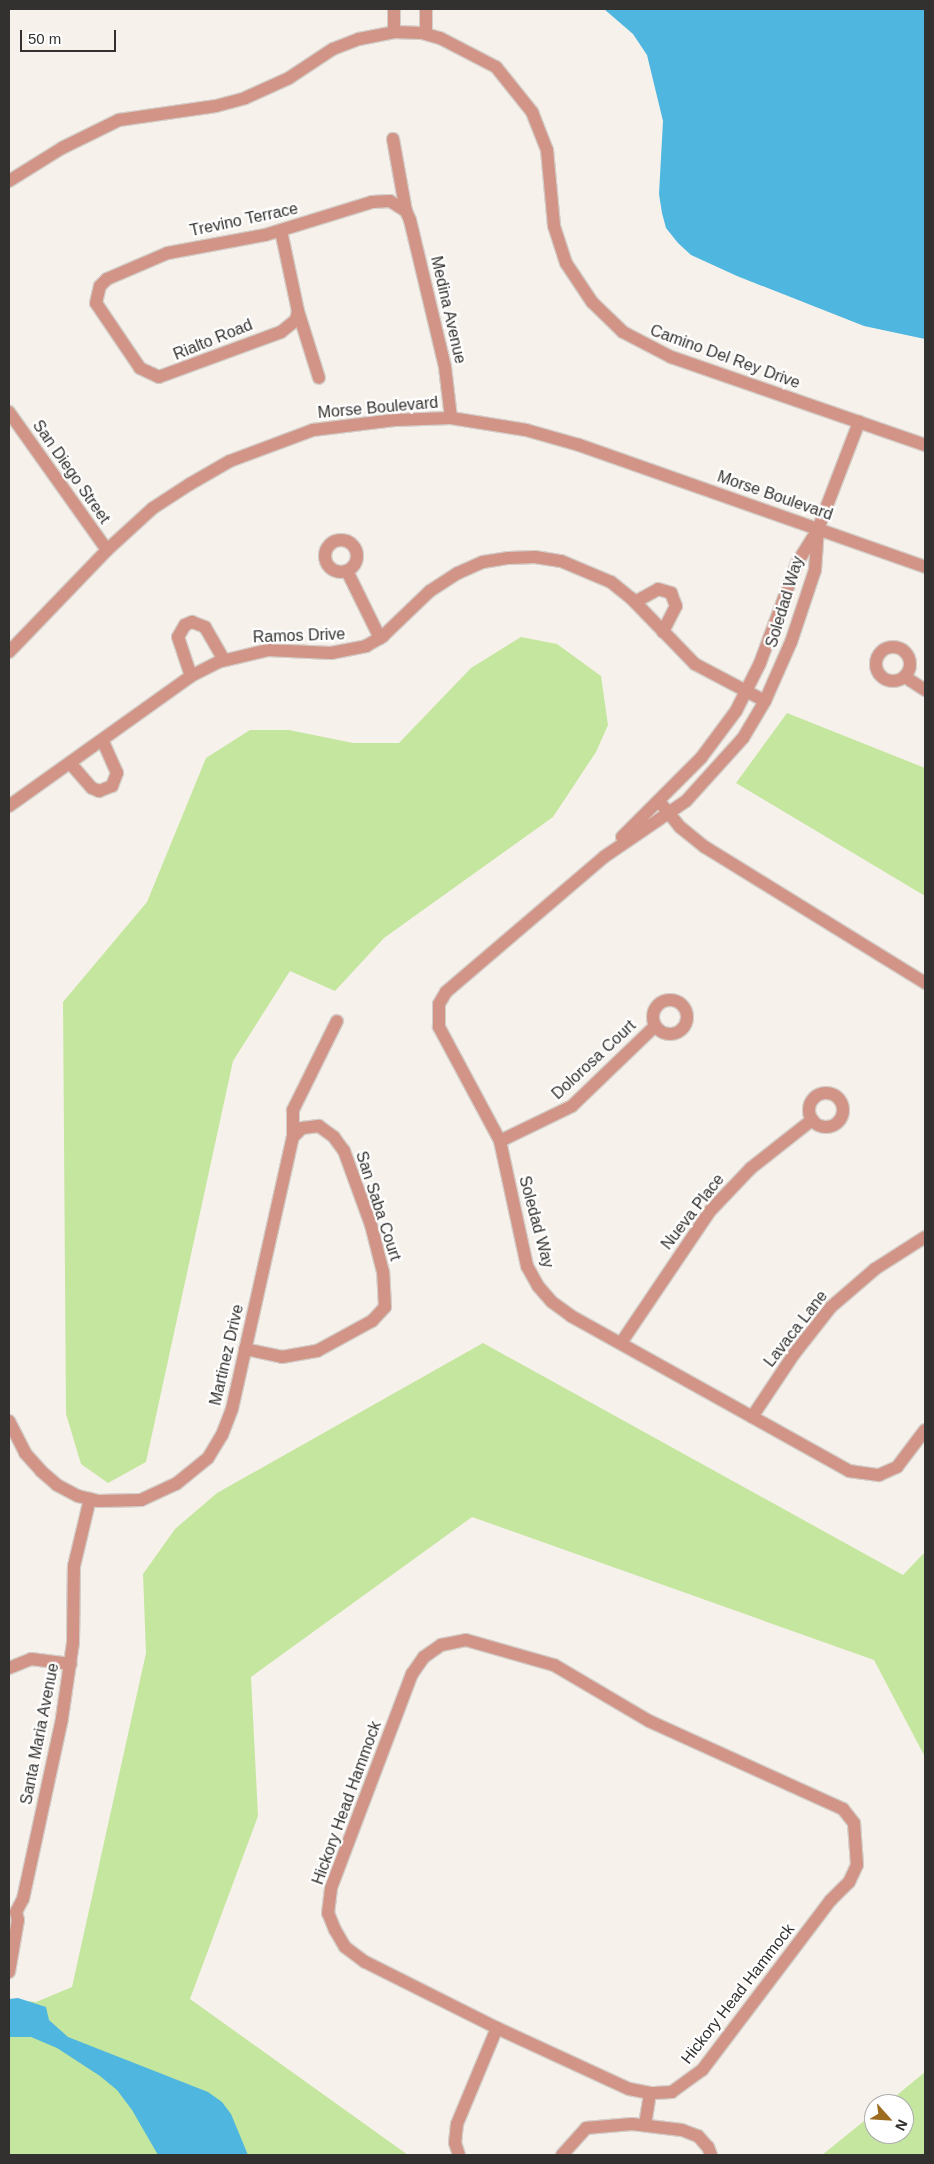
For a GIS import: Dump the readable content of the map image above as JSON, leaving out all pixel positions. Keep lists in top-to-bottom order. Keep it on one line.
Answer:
{"streets":{"street":["Trevino Terrace","Medina Avenue","Rialto Road","Camino Del Rey Drive","Morse Boulevard","San Diego Street","Soledad Way","Ramos Drive","Dolorosa Court","San Saba Court","Nueva Place","Lavaca Lane","Martinez Drive","Santa Maria Avenue","Hickory Head Hammock"]},"crossings":[["Trevino Terrace","Medina Avenue"],["Trevino Terrace","Rialto Road"],["Medina Avenue","Morse Boulevard"],["Morse Boulevard","San Diego Street"],["Morse Boulevard","Soledad Way"],["Soledad Way","Ramos Drive"],["Soledad Way","Dolorosa Court"],["Soledad Way","Nueva Place"],["Soledad Way","Lavaca Lane"],["San Saba Court","Martinez Drive"],["Martinez Drive","Santa Maria Avenue"]],"scale_bar":"50 m","north":"bottom right"}
